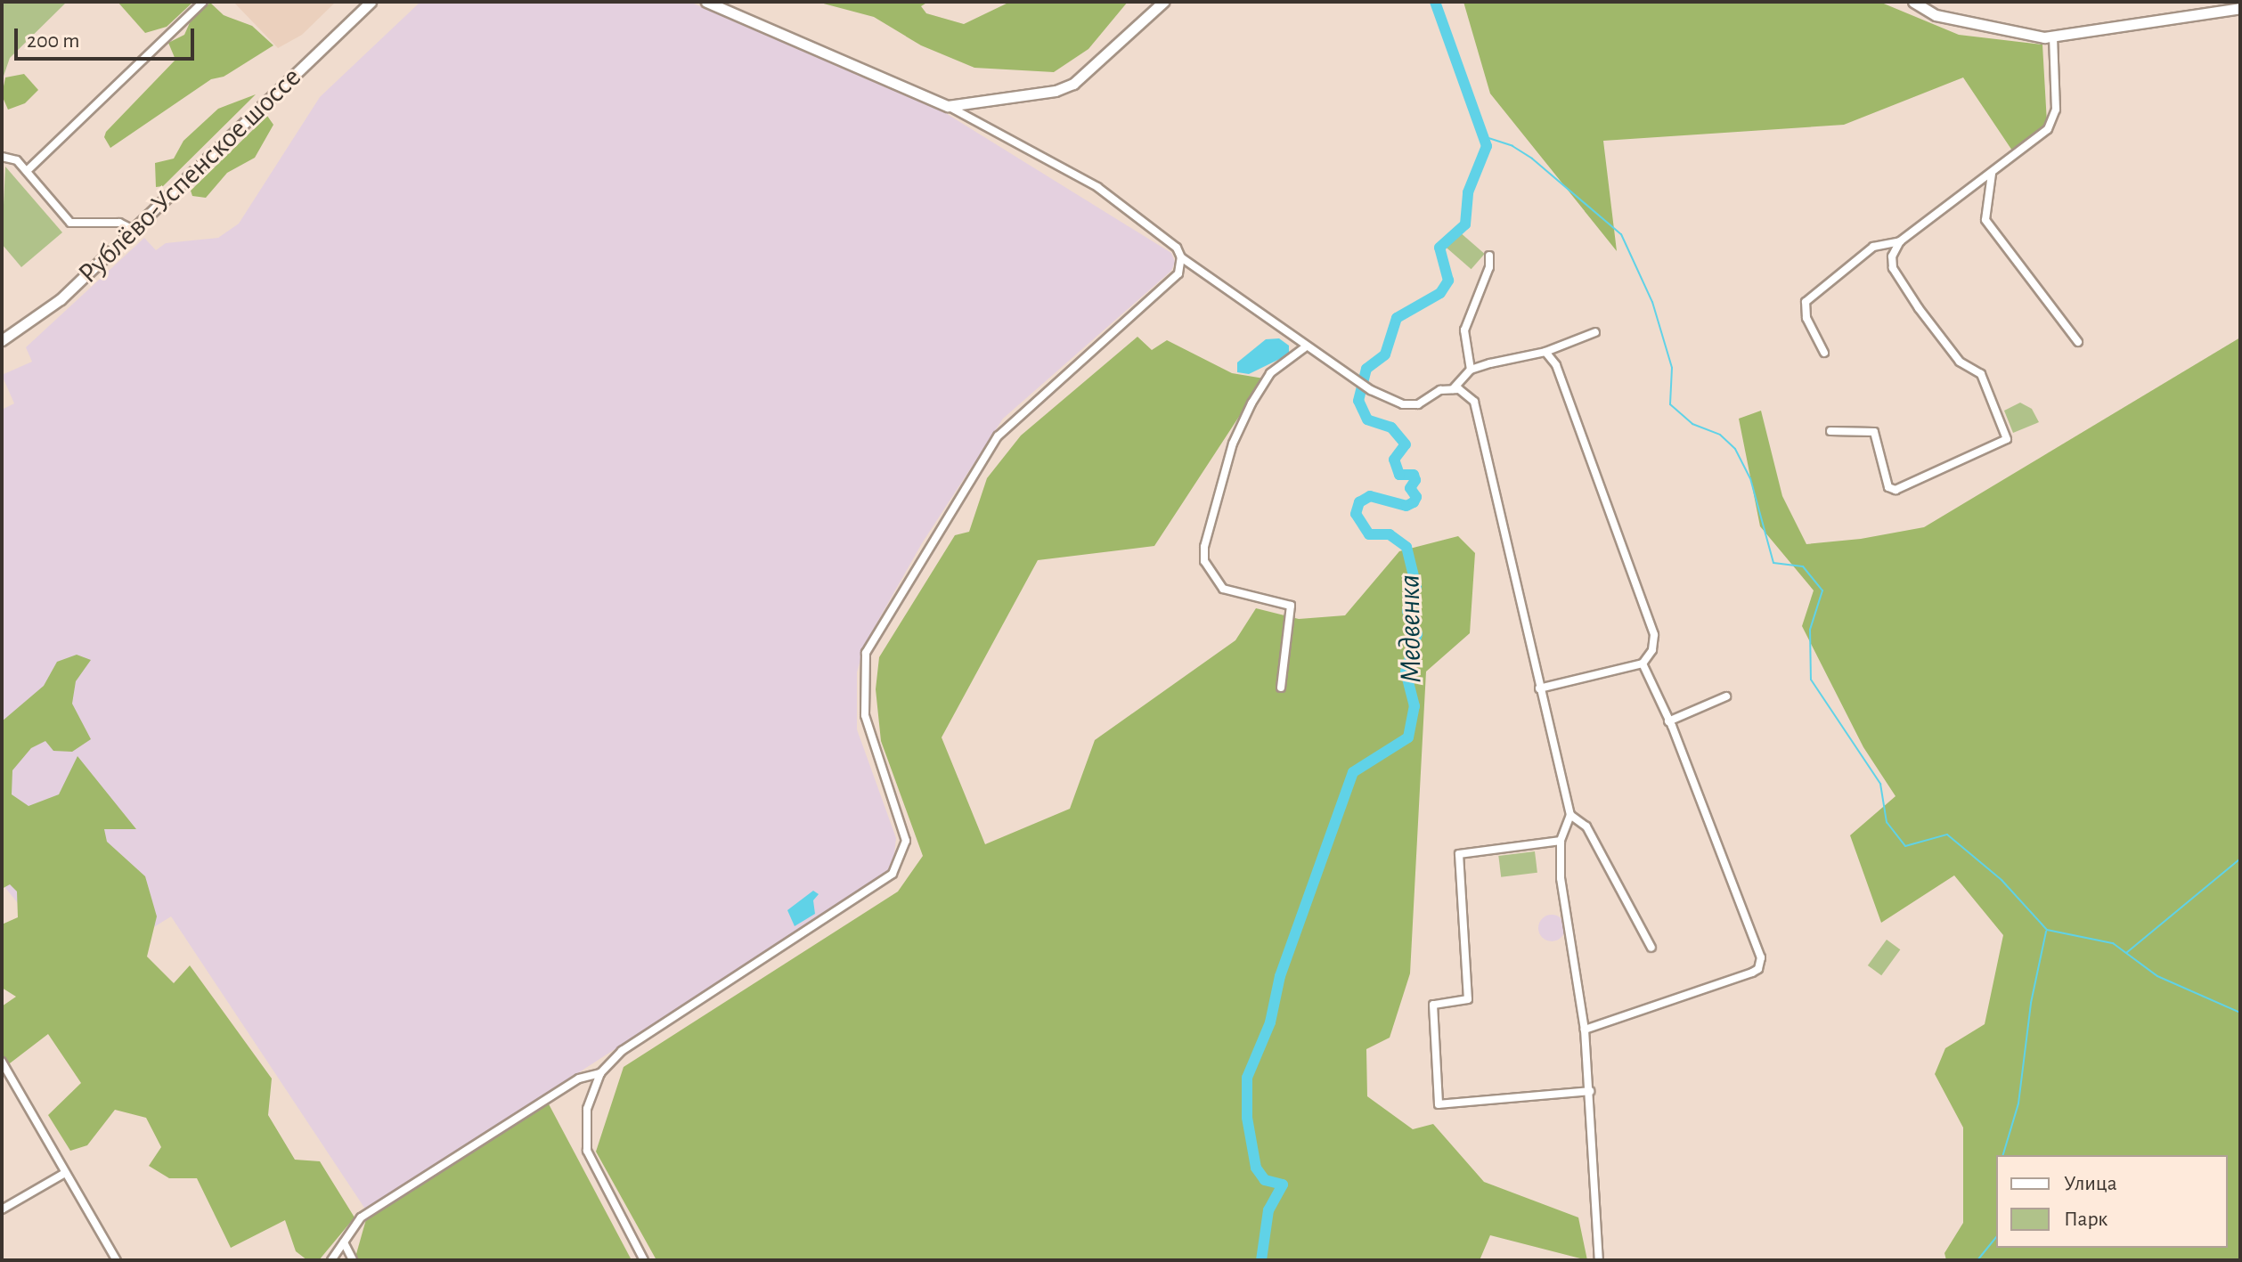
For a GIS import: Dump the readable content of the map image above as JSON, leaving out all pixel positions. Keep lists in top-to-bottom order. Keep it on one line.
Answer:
{"streets":{"main road":["Рублёво-Успенское шоссе"]},"water":["Медвенка"],"legend":["Улица","Парк"],"scale_bar":"200 m"}
